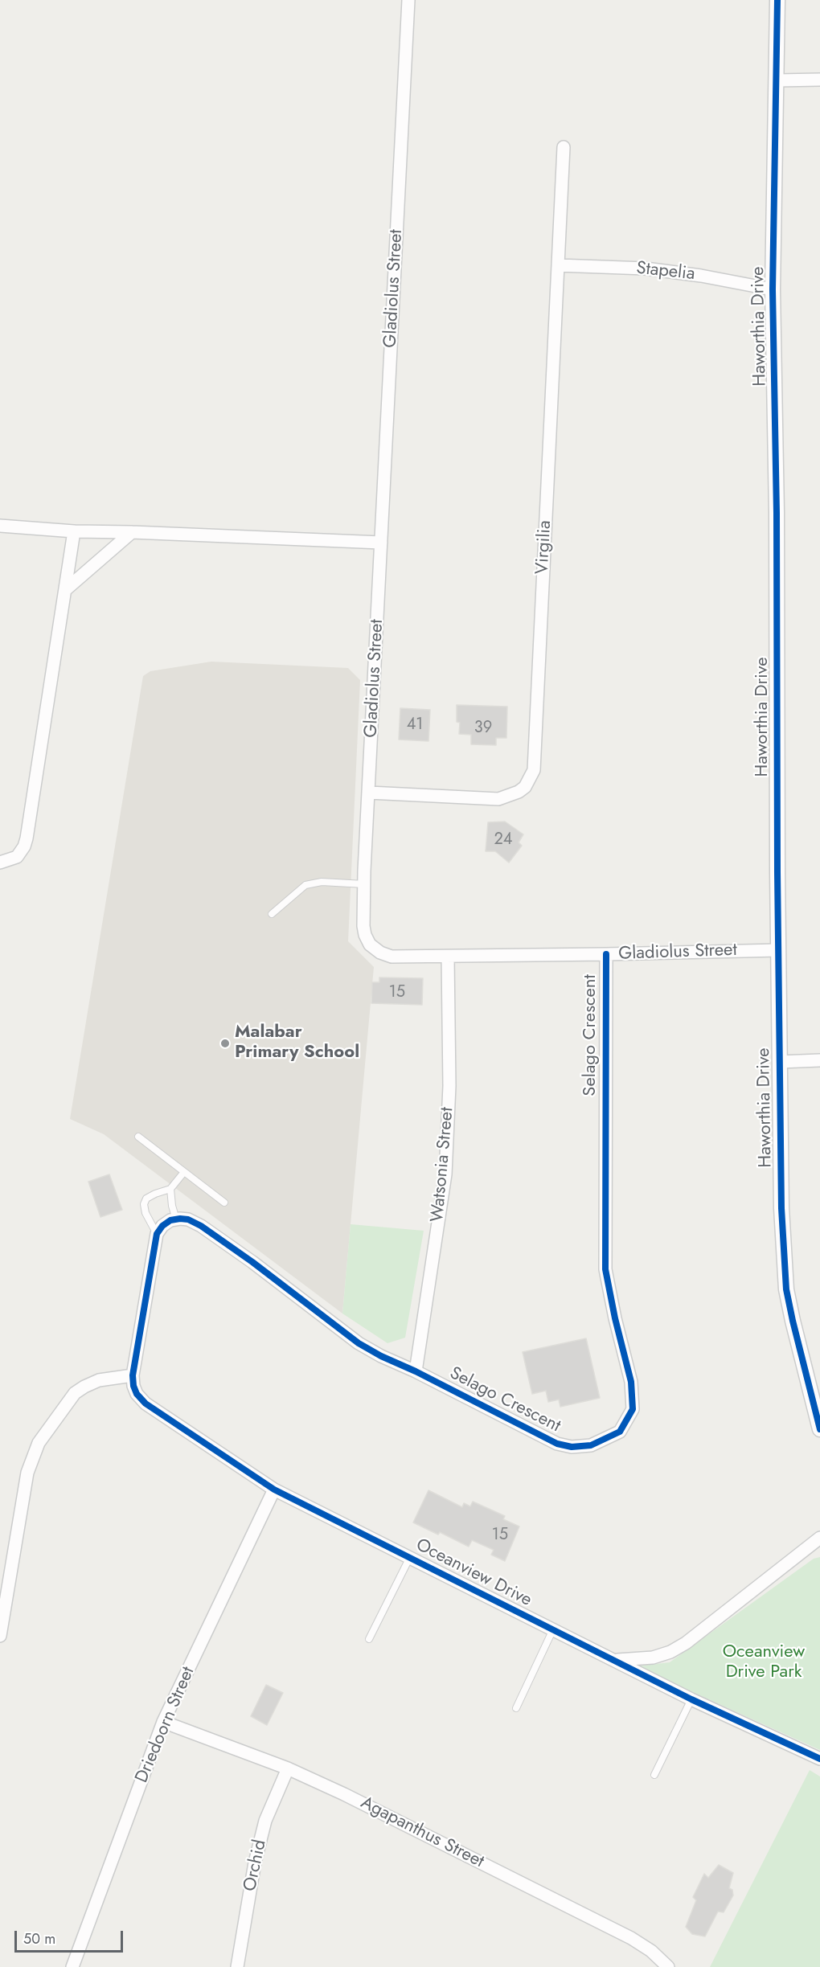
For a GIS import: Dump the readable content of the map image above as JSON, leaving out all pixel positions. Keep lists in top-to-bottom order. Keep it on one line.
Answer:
{"streets":{"street":["Stapelia","Gladiolus Street","Haworthia Drive","Virgilia","Selago Crescent","Watsonia Street","Oceanview Drive","Driedoorn Street","Agapanthus Street","Orchid"]},"crossings":[["Stapelia","Haworthia Drive"],["Stapelia","Virgilia"],["Gladiolus Street","Haworthia Drive"],["Gladiolus Street","Virgilia"],["Gladiolus Street","Selago Crescent"],["Gladiolus Street","Watsonia Street"],["Selago Crescent","Watsonia Street"],["Oceanview Drive","Driedoorn Street"],["Driedoorn Street","Agapanthus Street"],["Agapanthus Street","Orchid"]],"parks":["Oceanview Drive Park"],"places":["Malabar Primary School"],"house_numbers":["41","39","24","15","15"],"scale_bar":"50 m"}
